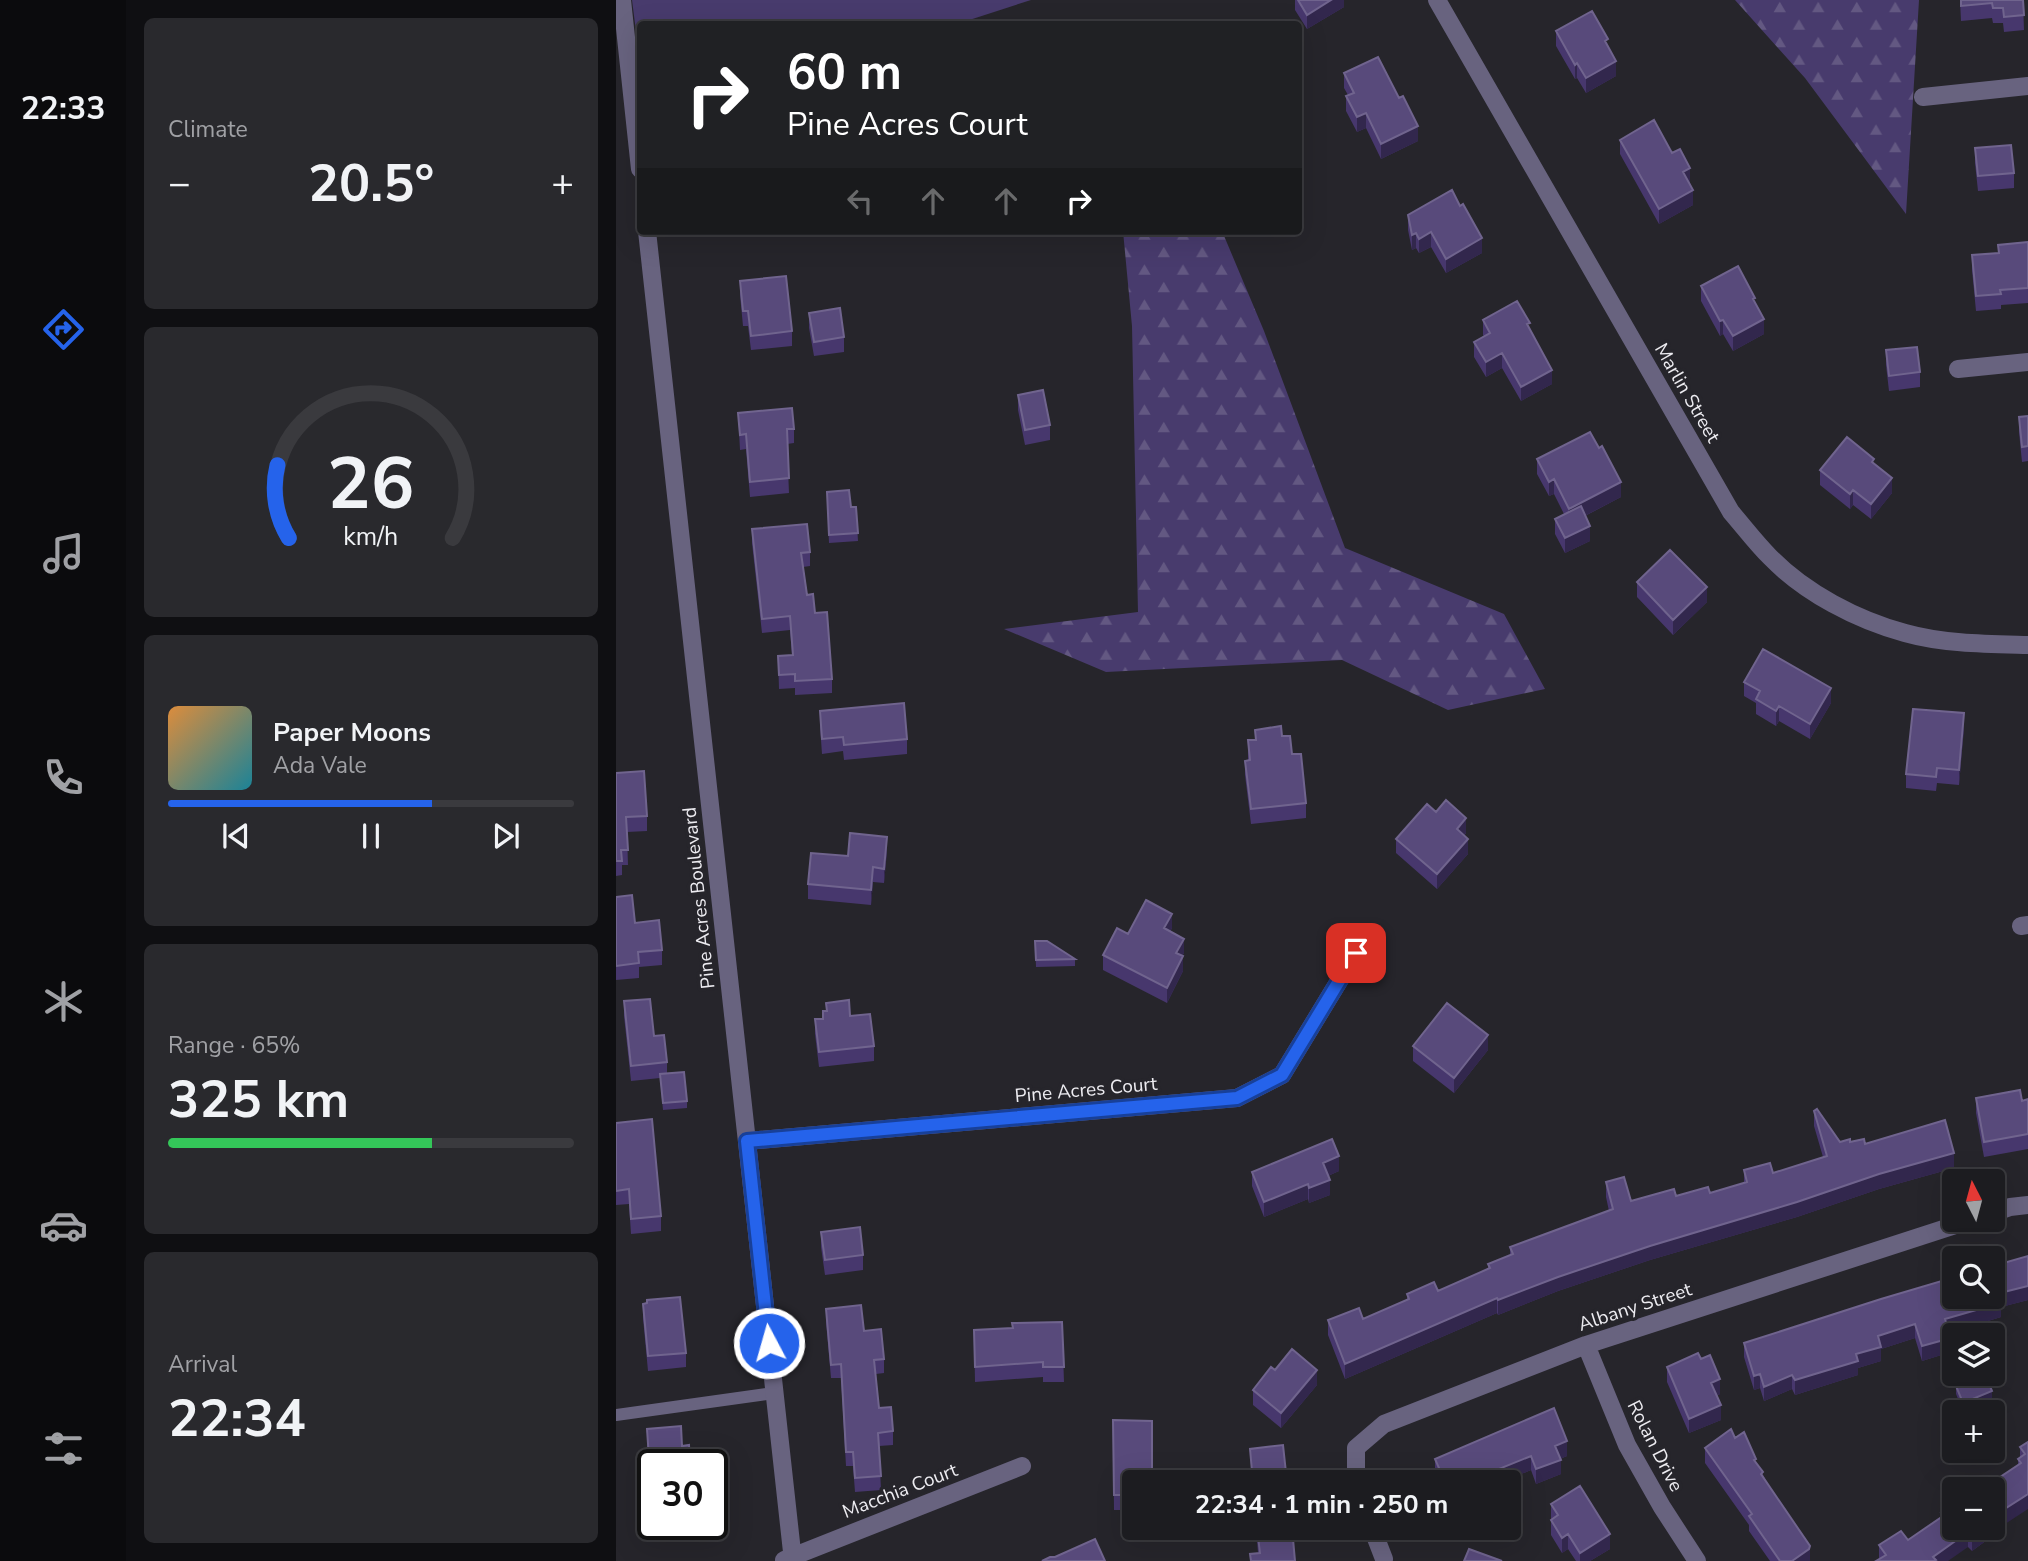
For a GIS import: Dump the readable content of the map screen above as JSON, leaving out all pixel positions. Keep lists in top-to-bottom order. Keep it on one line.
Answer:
{"streets":{"street":["Marlin Street","Pine Acres Boulevard","Pine Acres Court","Albany Street","Rolan Drive","Macchia Court"]},"crossings":[["Pine Acres Boulevard","Pine Acres Court"],["Pine Acres Boulevard","Macchia Court"],["Albany Street","Rolan Drive"]],"north":"top","page":{"tabs":"22:33","tile":["Climate",["Range · 65%","325 km"],["Arrival","22:34"]],"turn":["60 m","Pine Acres Court"],"heat":["−","20.5°","+"],"song":["Paper Moons","Ada Vale"],"map_buttons":["+","−"],"limit":"30","trip":"22:34 · 1 min · 250 m","gauge":["26","km/h"]}}
